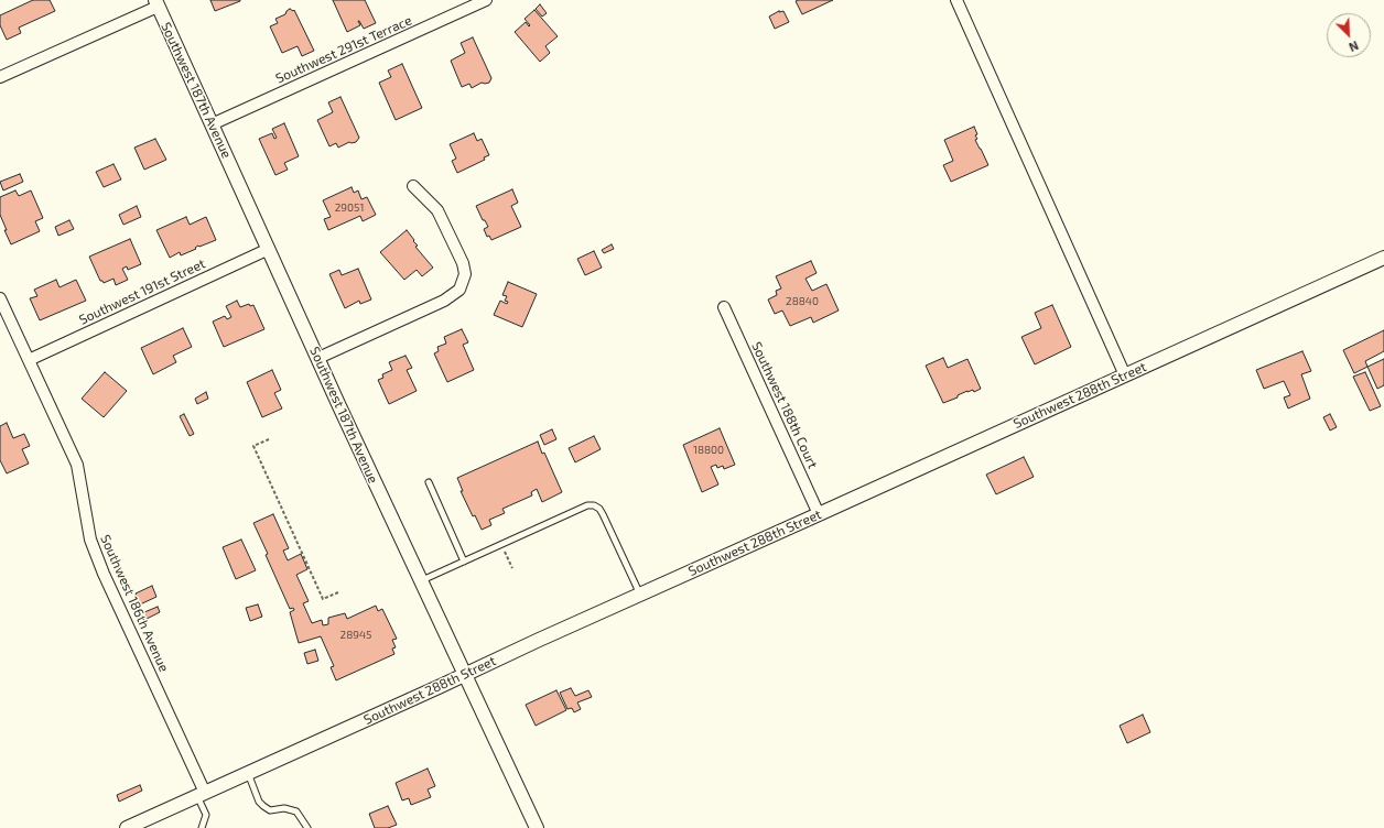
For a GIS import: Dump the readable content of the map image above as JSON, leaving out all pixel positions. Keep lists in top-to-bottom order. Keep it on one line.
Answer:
{"streets":{"street":["Southwest 291st Terrace","Southwest 187th Avenue","Southwest 191st Street","Southwest 288th Street","Southwest 188th Court","Southwest 186th Avenue"]},"crossings":[["Southwest 291st Terrace","Southwest 187th Avenue"],["Southwest 187th Avenue","Southwest 191st Street"],["Southwest 187th Avenue","Southwest 288th Street"],["Southwest 191st Street","Southwest 186th Avenue"],["Southwest 288th Street","Southwest 188th Court"],["Southwest 288th Street","Southwest 186th Avenue"]],"house_numbers":["29051","28840","18800","28945"],"north":"bottom right"}
